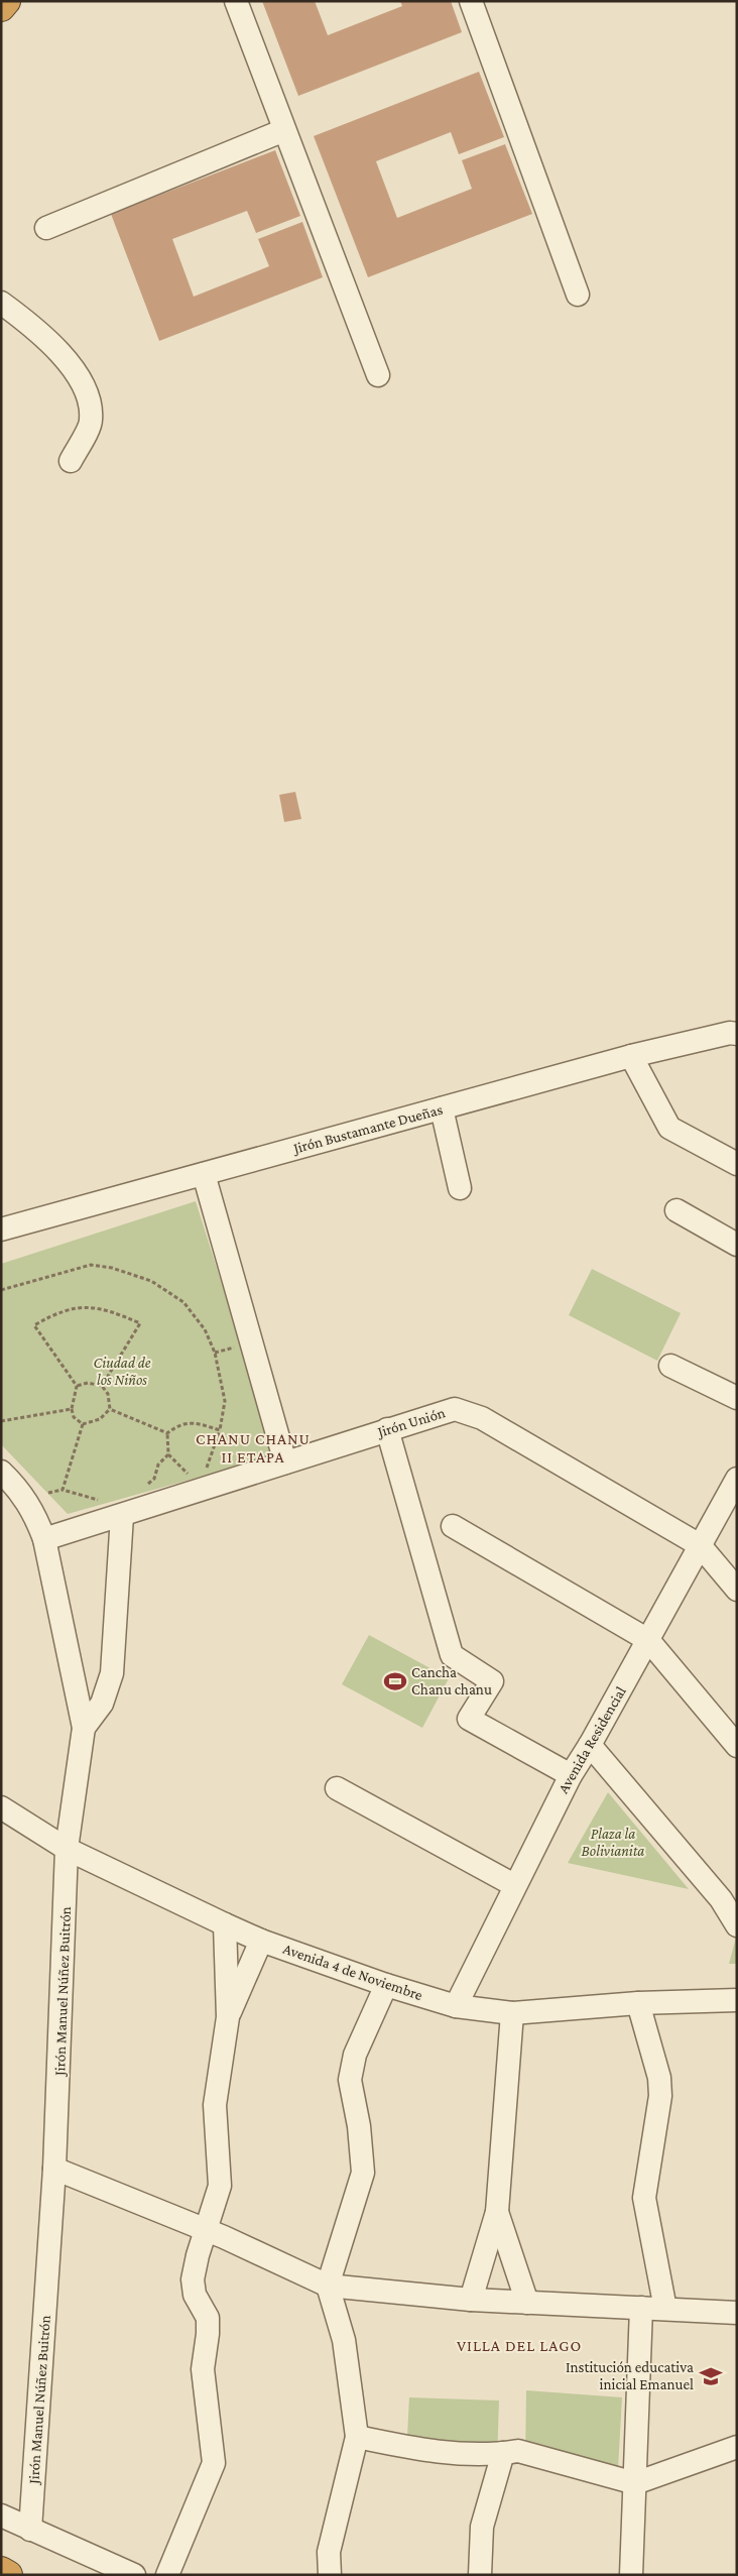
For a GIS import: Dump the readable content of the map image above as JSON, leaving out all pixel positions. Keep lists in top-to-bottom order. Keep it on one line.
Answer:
{"streets":{"street":["Jirón Bustamante Dueñas","Jirón Unión","Avenida Residencial","Avenida 4 de Noviembre","Jirón Manuel Núñez Buitrón"]},"crossings":[["Jirón Unión","Avenida Residencial"],["Jirón Unión","Jirón Manuel Núñez Buitrón"],["Avenida Residencial","Avenida 4 de Noviembre"],["Avenida 4 de Noviembre","Jirón Manuel Núñez Buitrón"]],"districts":["CHANU CHANU II ETAPA","VILLA DEL LAGO"],"parks":["Ciudad de los Niños","Plaza la Bolivianita"],"places":{"sports":["Cancha Chanu chanu"],"school or university":["Institución educativa inicial Emanuel"]}}
